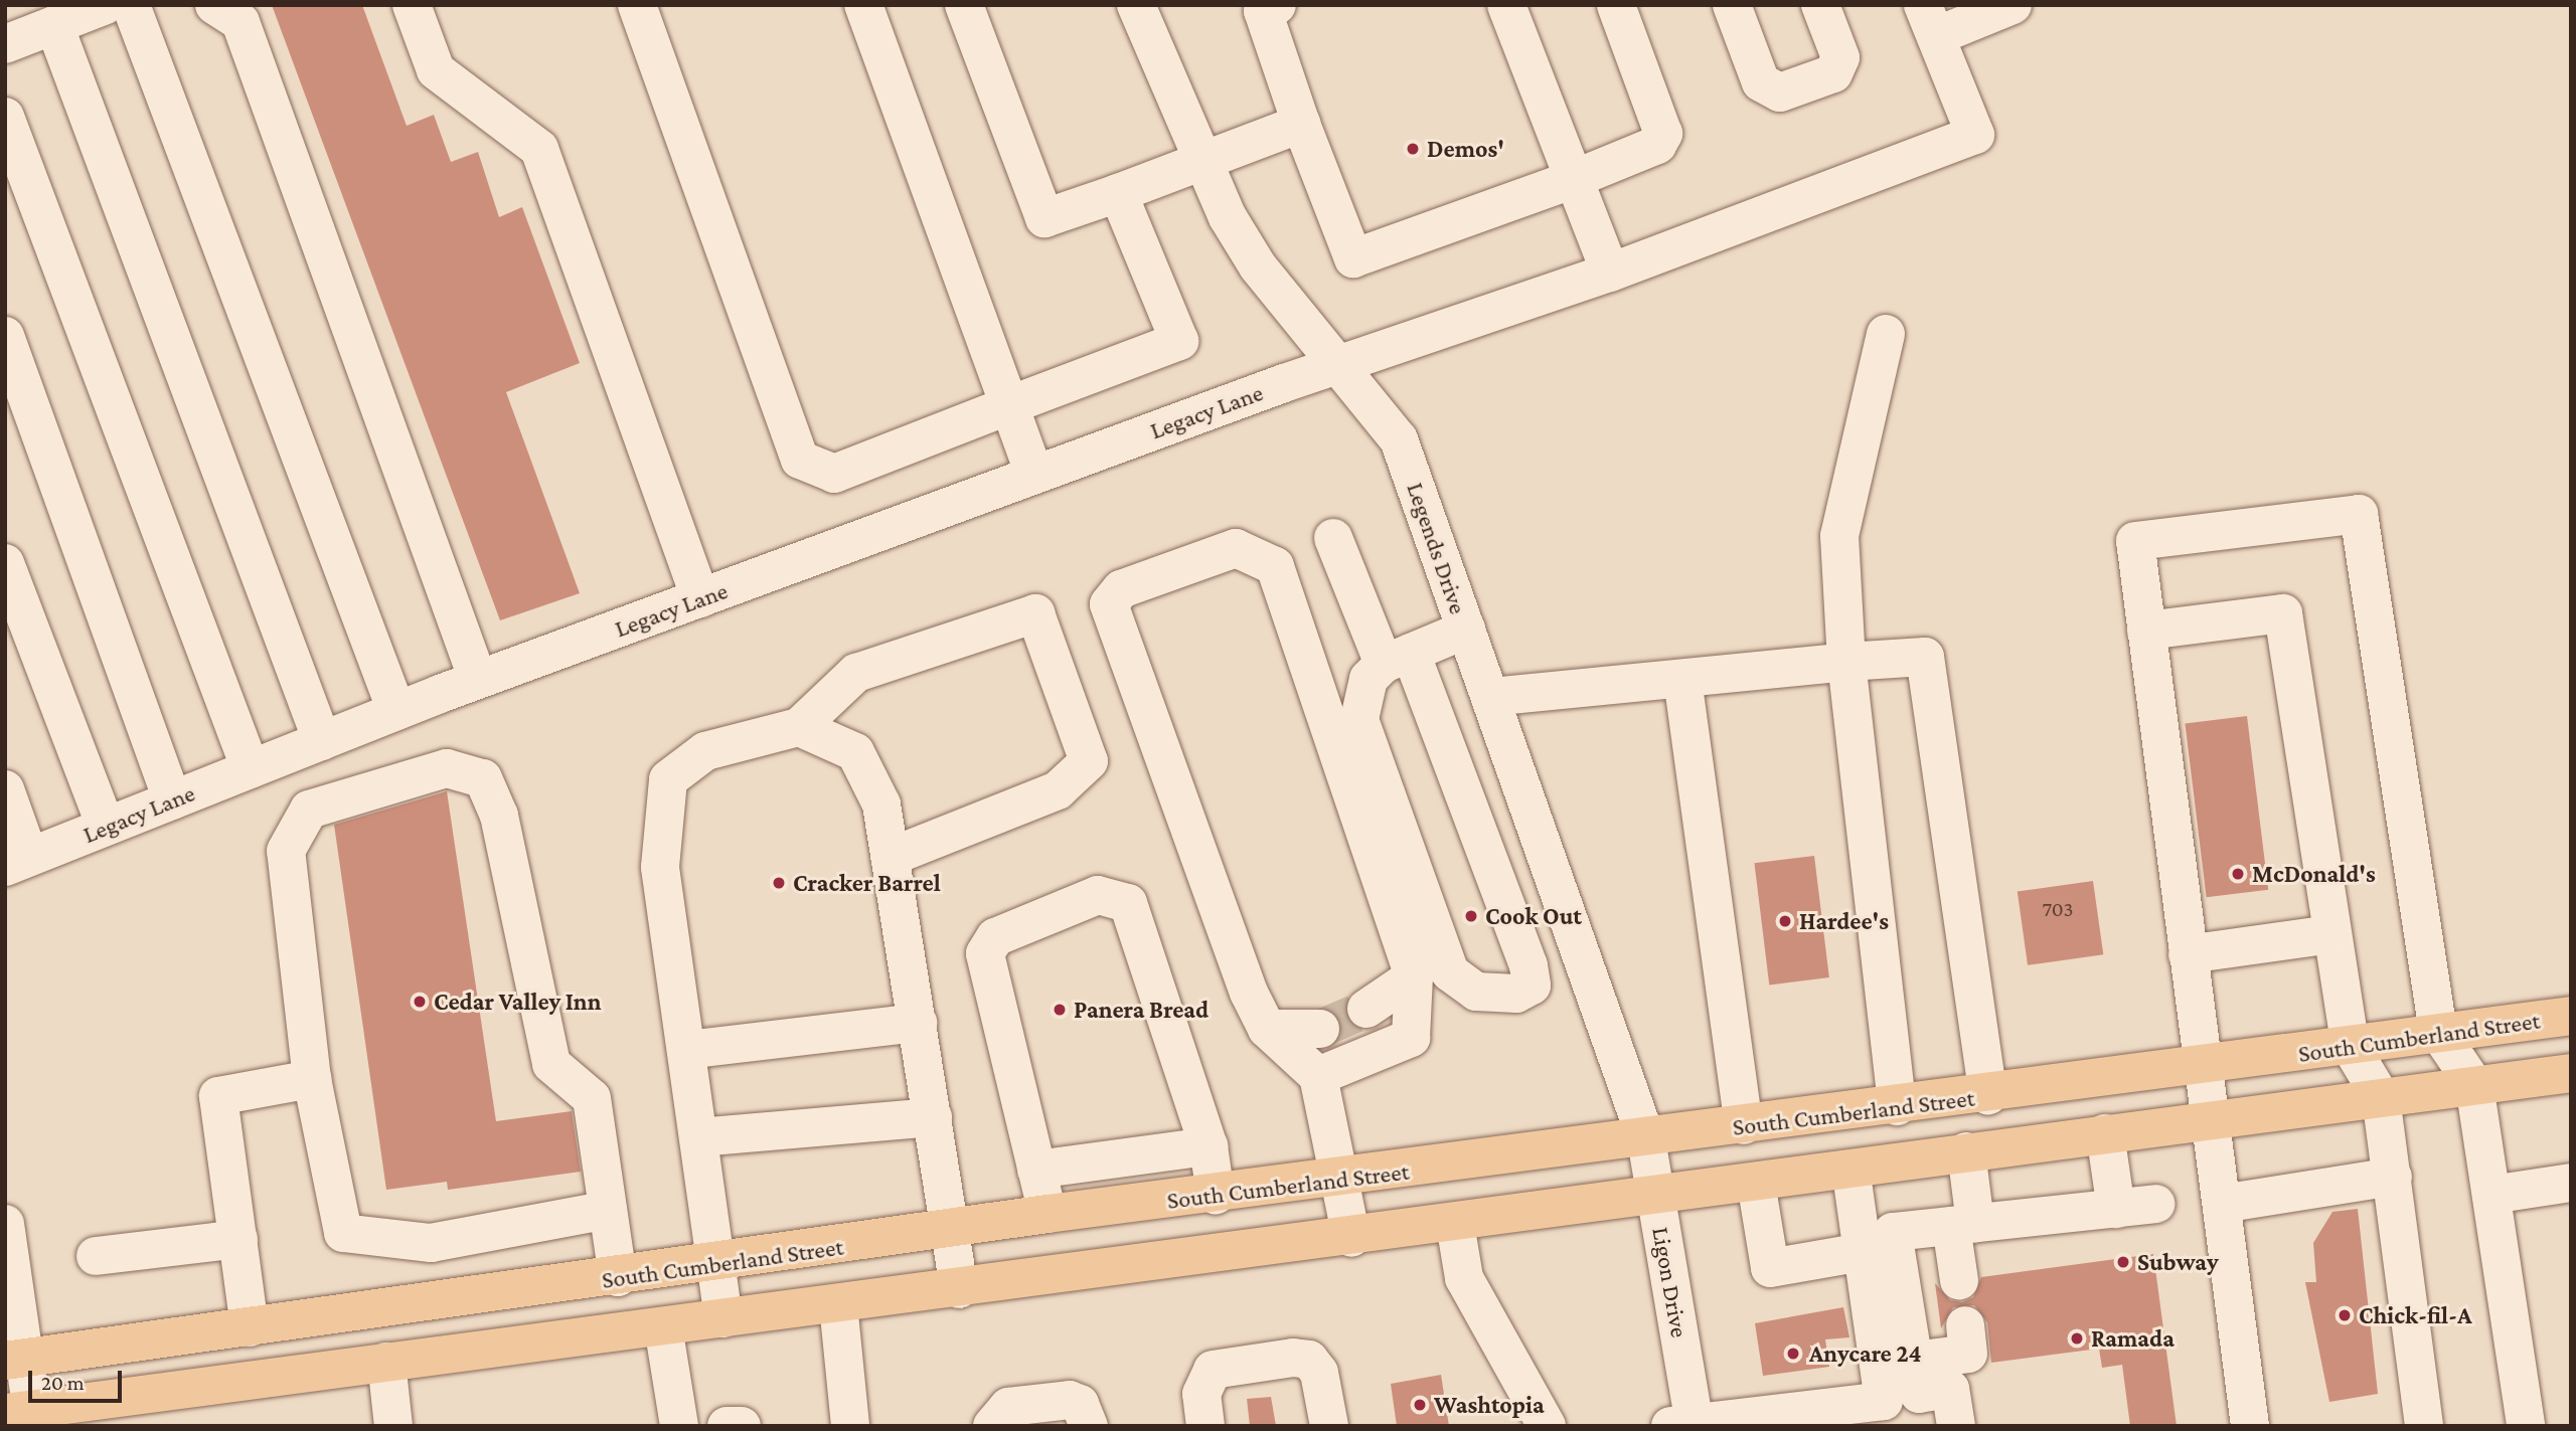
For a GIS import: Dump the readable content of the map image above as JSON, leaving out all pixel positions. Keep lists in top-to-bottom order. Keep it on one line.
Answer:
{"streets":{"main road":["South Cumberland Street"],"street":["Legacy Lane","Legends Drive","Ligon Drive"]},"crossings":[["Legacy Lane","Legends Drive"],["Legends Drive","South Cumberland Street"],["Legends Drive","Ligon Drive"],["South Cumberland Street","Ligon Drive"]],"places":["Demos'","McDonald's","Cracker Barrel","Cook Out","Hardee's","Cedar Valley Inn","Panera Bread","Subway","Chick-fil-A","Ramada","Anycare 24","Washtopia"],"house_numbers":["703"],"scale_bar":"20 m"}
